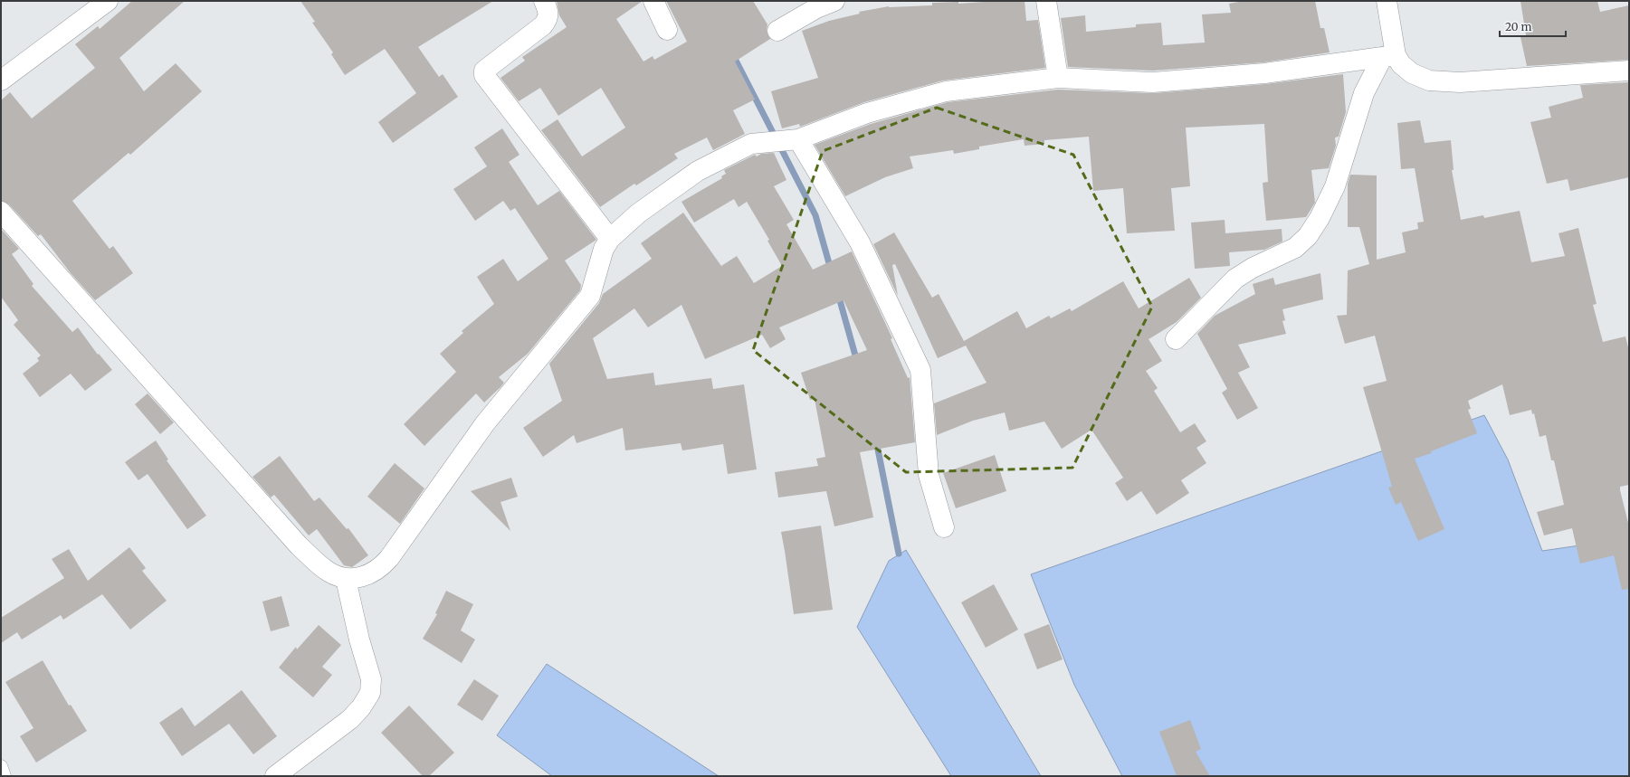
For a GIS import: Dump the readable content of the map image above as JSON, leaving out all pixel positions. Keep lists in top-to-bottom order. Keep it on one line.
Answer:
{"scale_bar":"20 m"}
